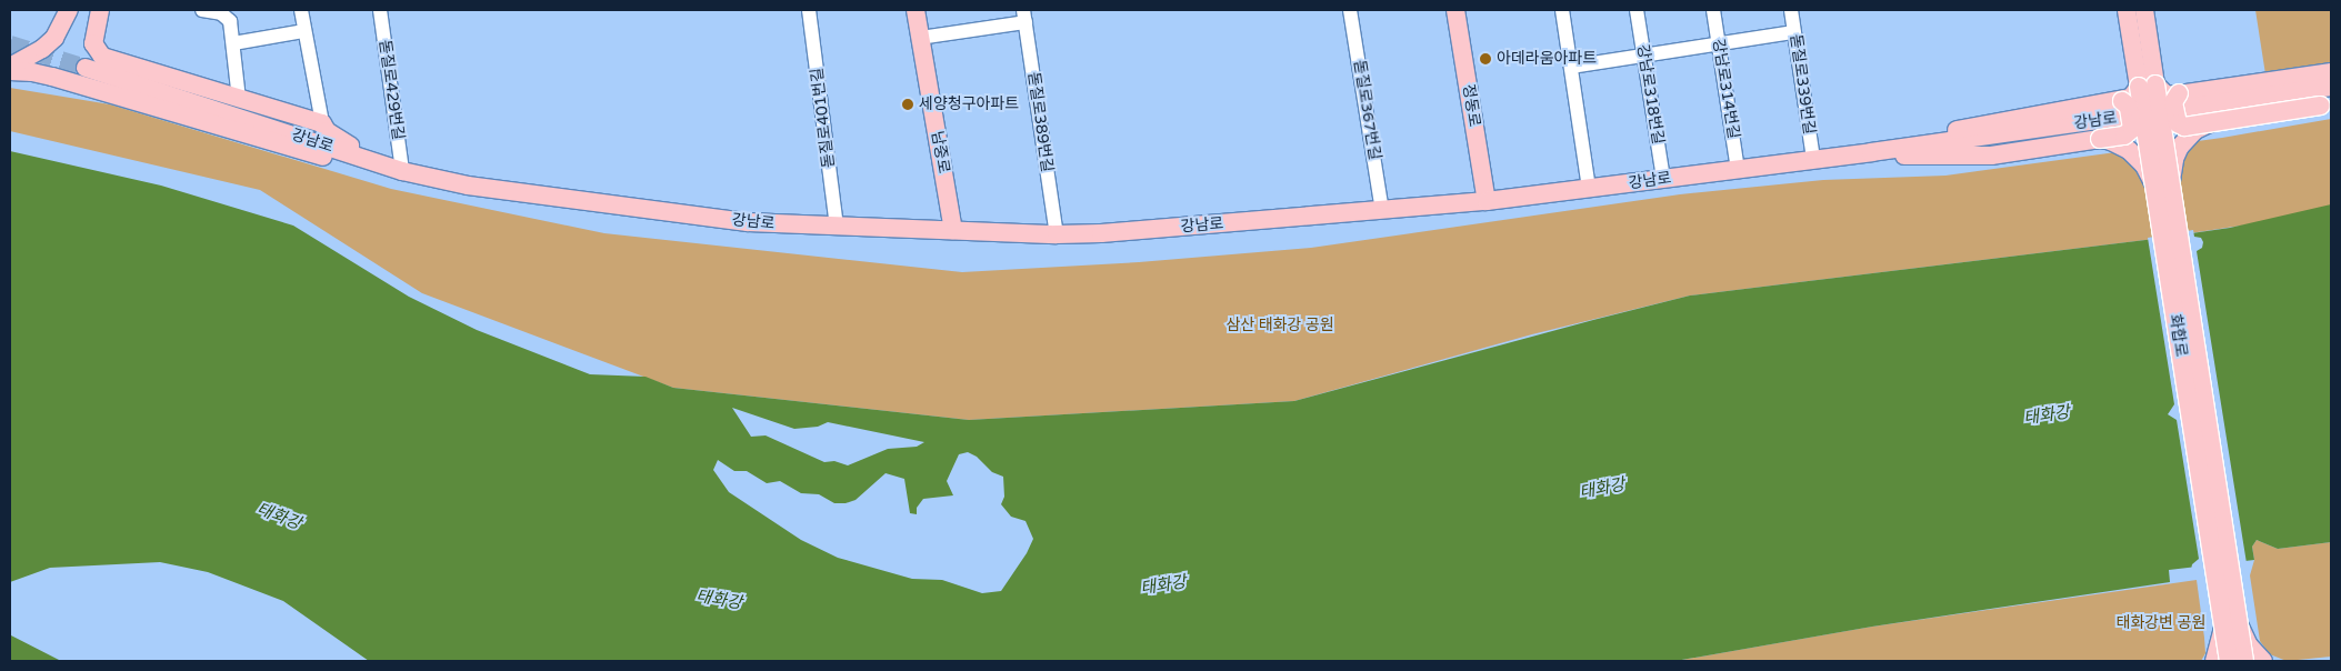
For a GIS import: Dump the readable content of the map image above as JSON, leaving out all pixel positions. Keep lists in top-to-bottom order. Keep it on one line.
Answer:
{"streets":{"main road":["정동로","강남로","남중로","화합로"],"street":["돋질로339번길","강남로314번길","돋질로429번길","강남로318번길","돋질로367번길","돋질로401번길","돋질로389번길"]},"crossings":[["돋질로339번길","강남로"],["강남로314번길","강남로"],["돋질로429번길","강남로"],["강남로318번길","강남로"],["정동로","강남로"],["돋질로367번길","강남로"],["돋질로401번길","강남로"],["강남로","돋질로389번길"],["강남로","남중로"]],"water":["태화강"],"parks":["삼산 태화강 공원","태화강변 공원"],"places":["아데라움아파트","세양청구아파트"]}
